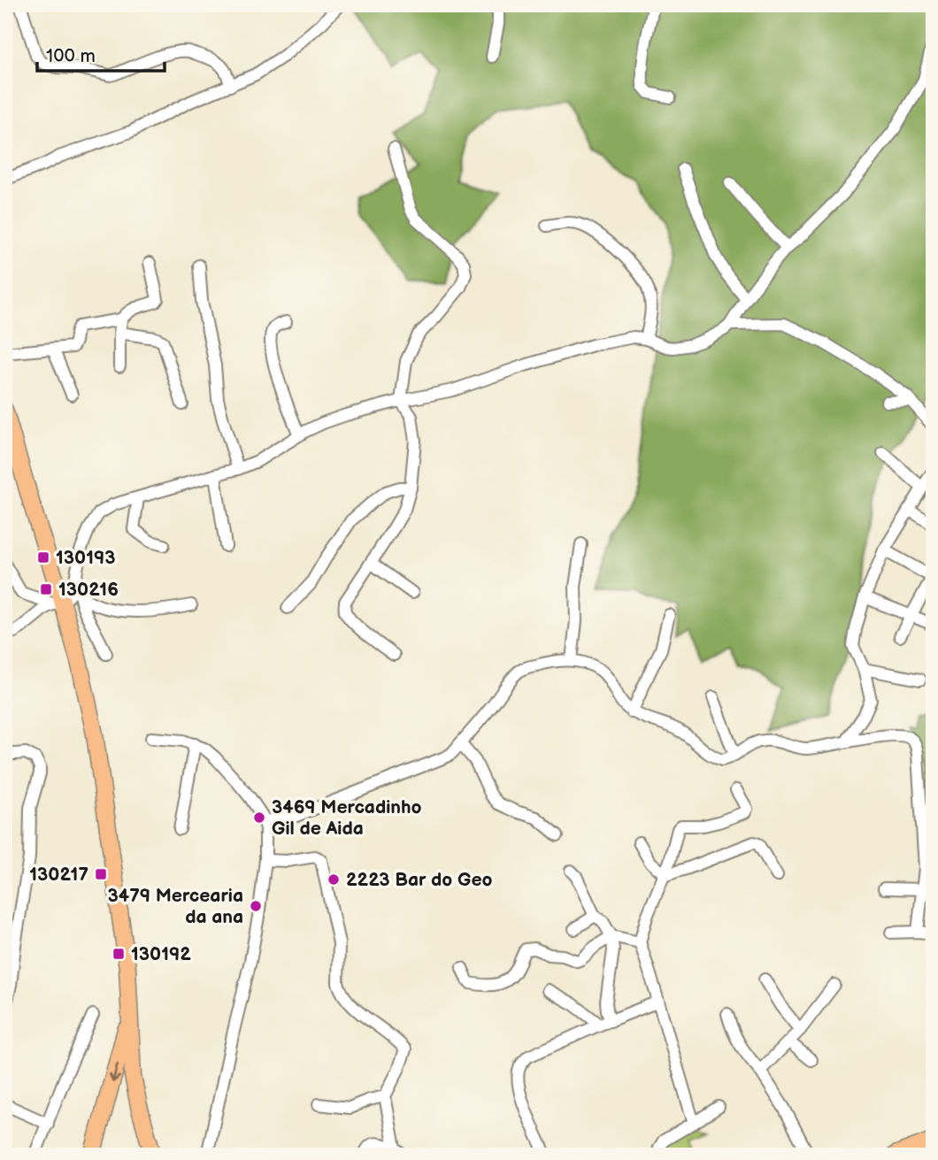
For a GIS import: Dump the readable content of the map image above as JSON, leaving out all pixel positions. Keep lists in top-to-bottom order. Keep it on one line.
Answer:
{"places":{"transit":["130193","130216","130217","130192"],"other":["3469 Mercadinho Gil de Aida","2223 Bar do Geo","3479 Mercearia da ana"]},"scale_bar":"100 m"}
